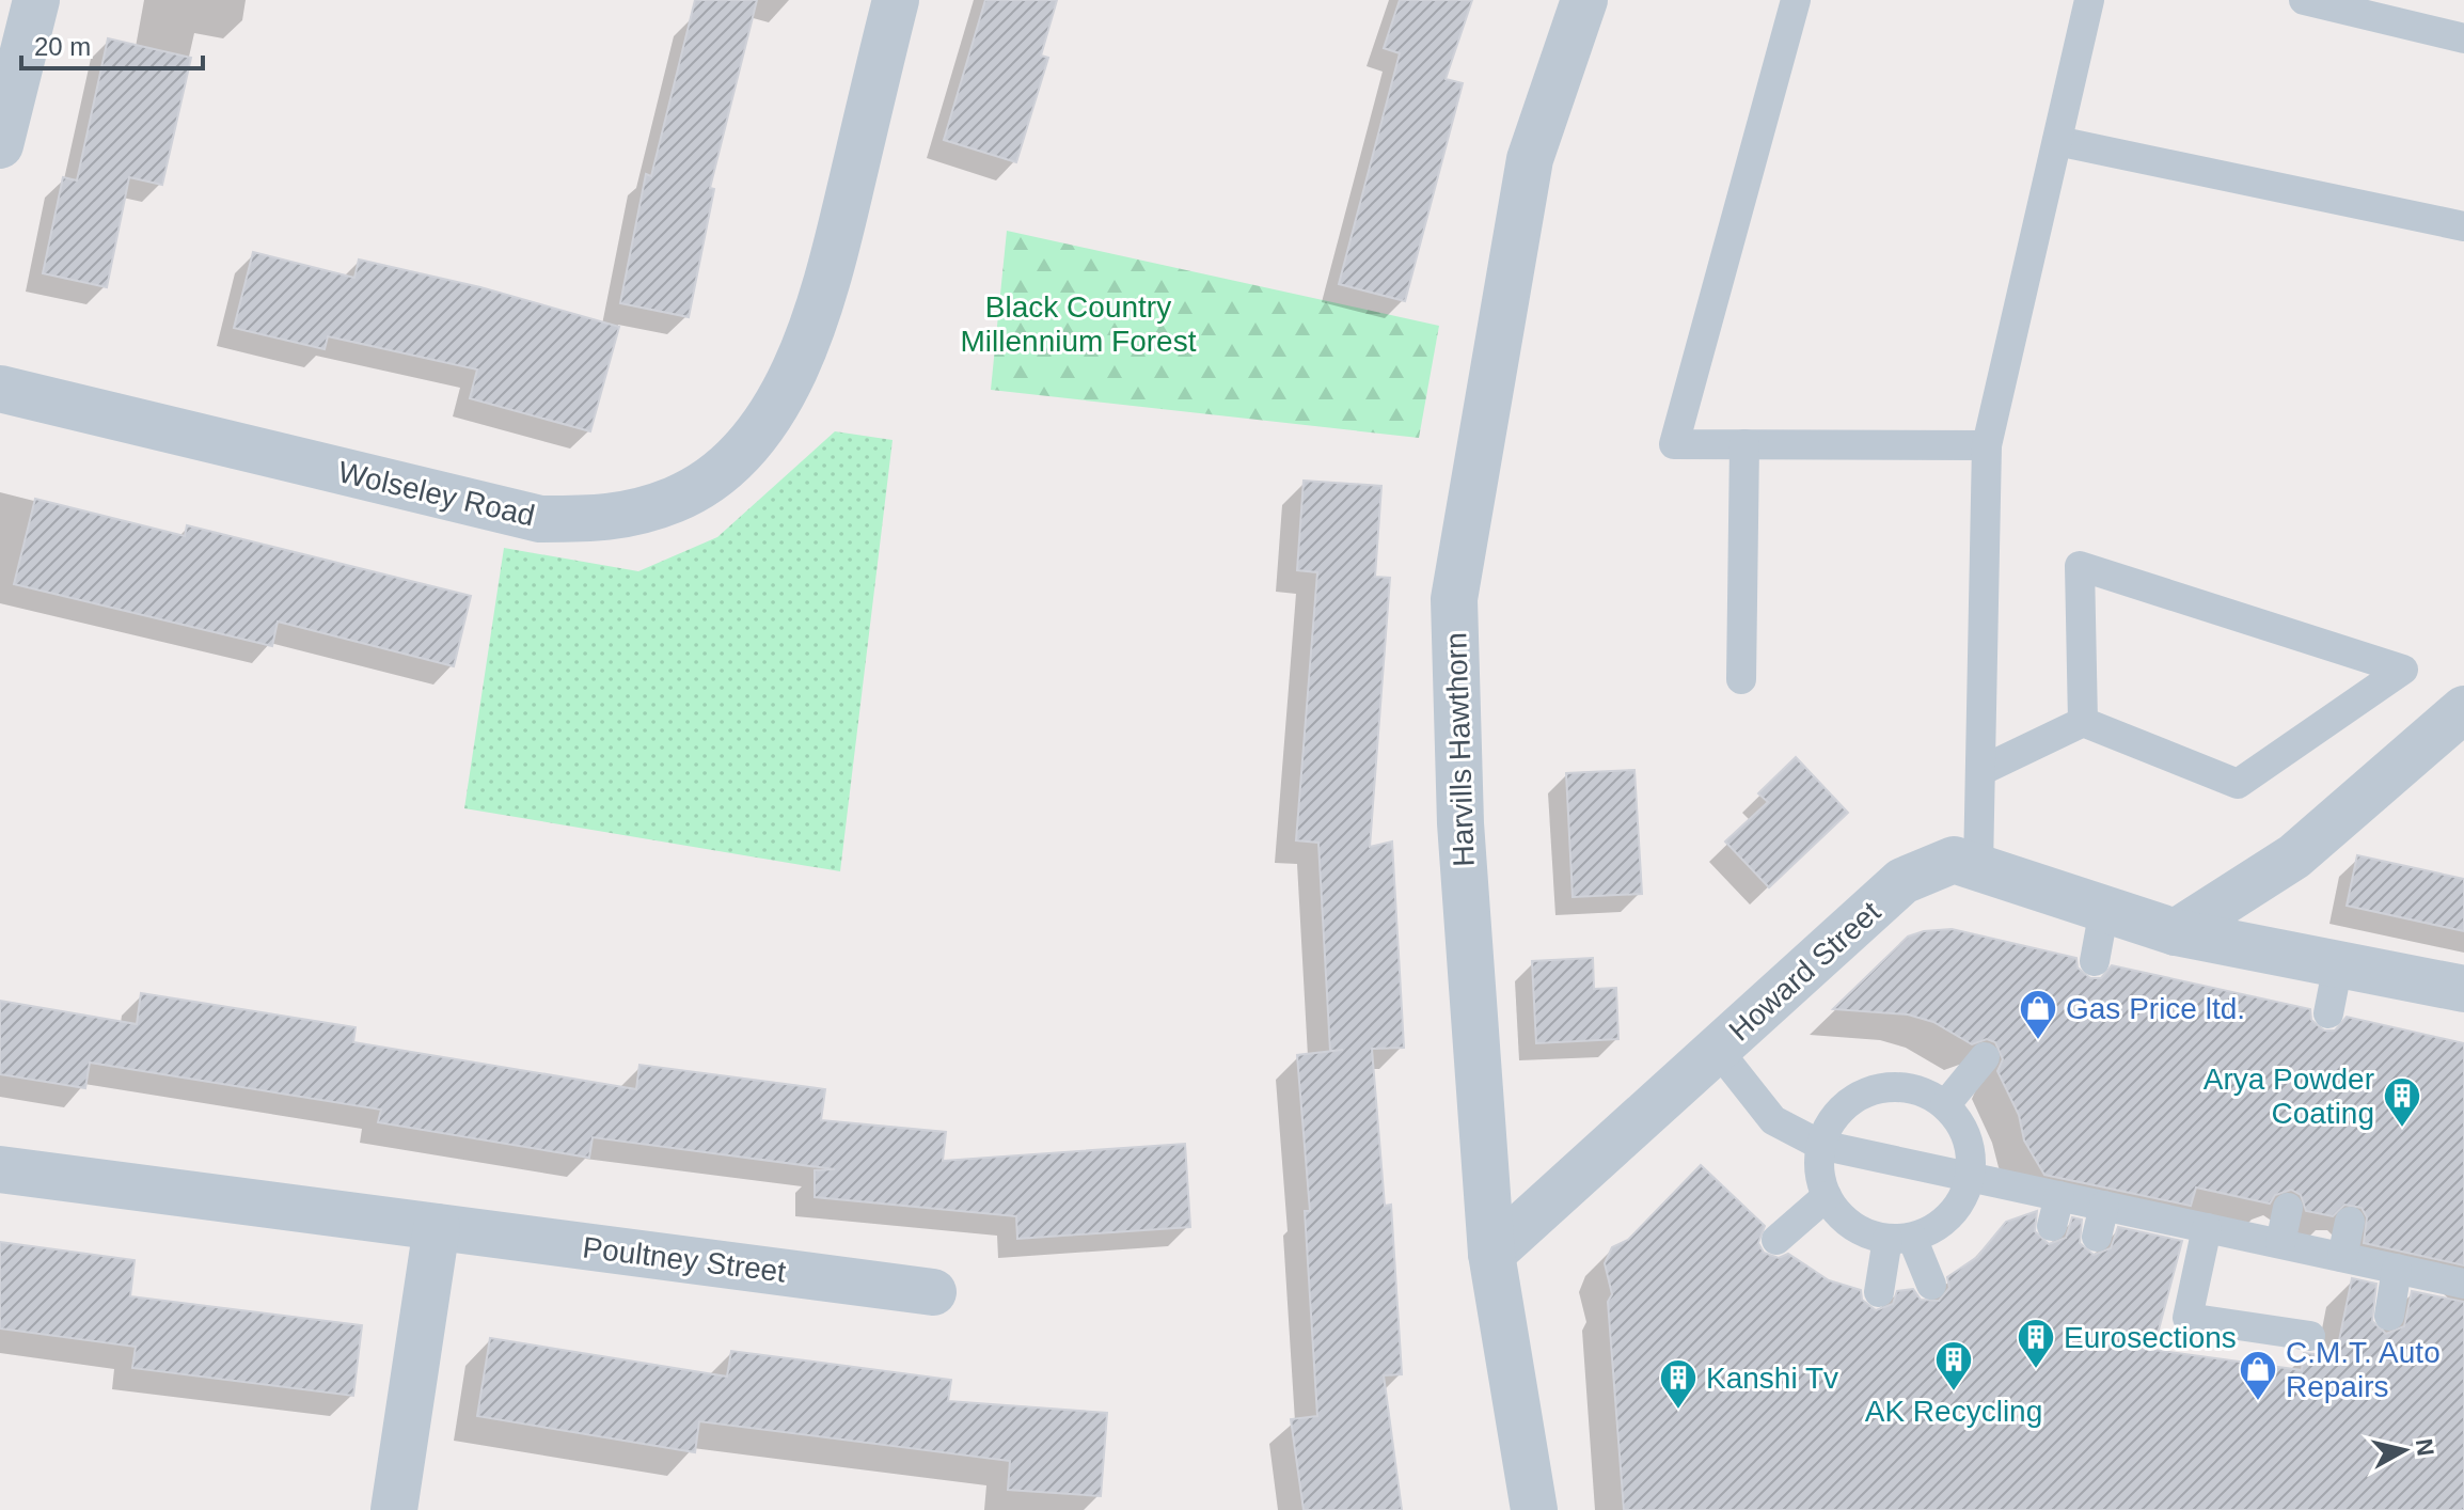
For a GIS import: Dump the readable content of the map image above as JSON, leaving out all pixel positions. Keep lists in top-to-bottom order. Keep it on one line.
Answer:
{"streets":{"street":["Wolseley Road","Harvills Hawthorn","Howard Street","Poultney Street"]},"crossings":[["Harvills Hawthorn","Howard Street"]],"parks":["Black Country Millennium Forest"],"places":{"shop":["Gas Price ltd.","C.M.T. Auto Repairs"],"building":["Arya Powder Coating","Eurosections","AK Recycling","Kanshi Tv"]},"scale_bar":"20 m","north":"right"}
